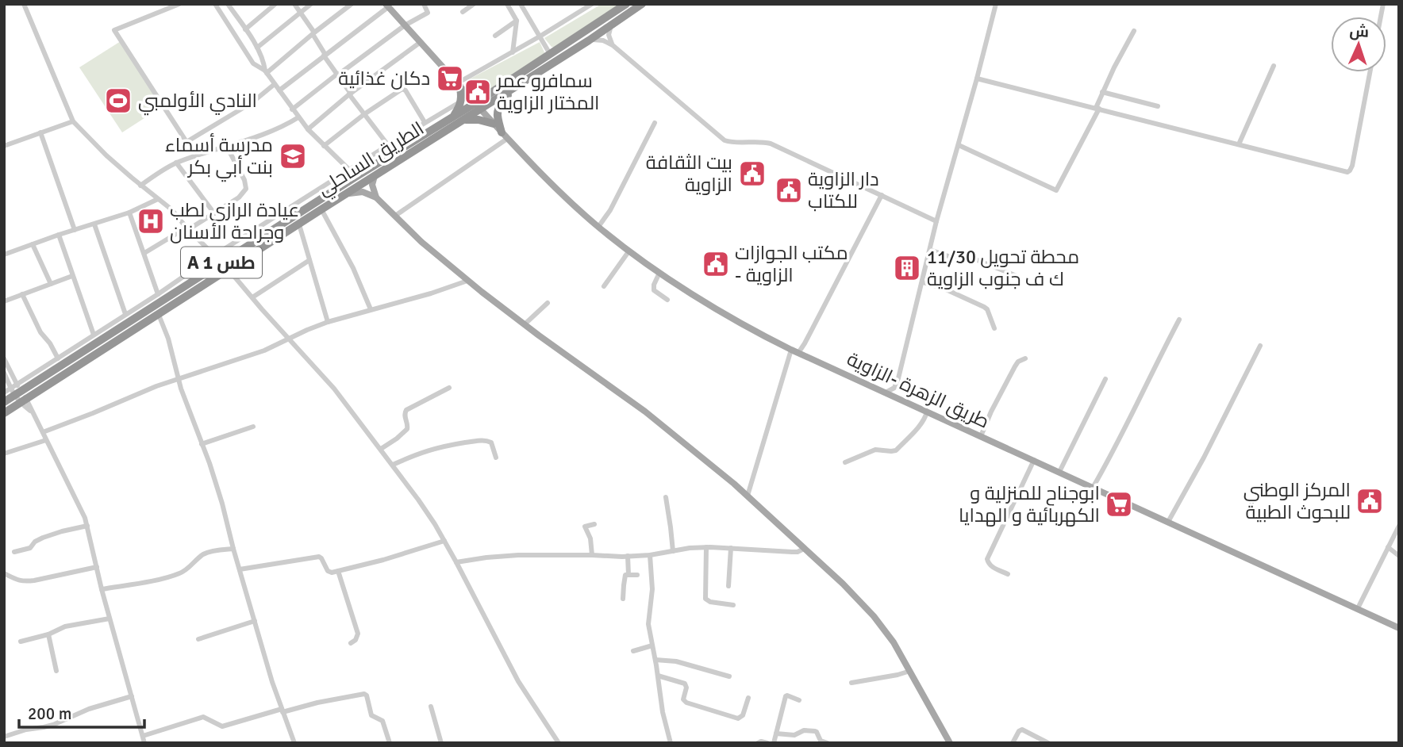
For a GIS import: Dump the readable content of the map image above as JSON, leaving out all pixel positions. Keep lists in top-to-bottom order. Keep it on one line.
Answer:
{"streets":{"highway":["الطريق الساحلي","A 1 طس"],"main road":["طريق الزهرة -الزاوية"]},"crossings":[["الطريق الساحلي","طريق الزهرة -الزاوية"]],"places":{"supermarket":["دكان غذائية","ابوجناح للمنزلية و الكهربائية و الهدايا"],"public building":["سمافرو عمر المختار الزاوية","بيت الثقافة الزاوية","دار الزاوية للكتاب","مكتب الجوازات - الزاوية","المركز الوطني للبحوث الطبية"],"sports":["النادي الأولمبي"],"school or university":["مدرسة أسماء بنت أبي بكر"],"hospital":["عيادة الرازي لطب وجراحة الأسنان"],"building":["محطة تحويل 11/30 ك ف جنوب الزاوية"]},"scale_bar":"200 m","north":"top"}
